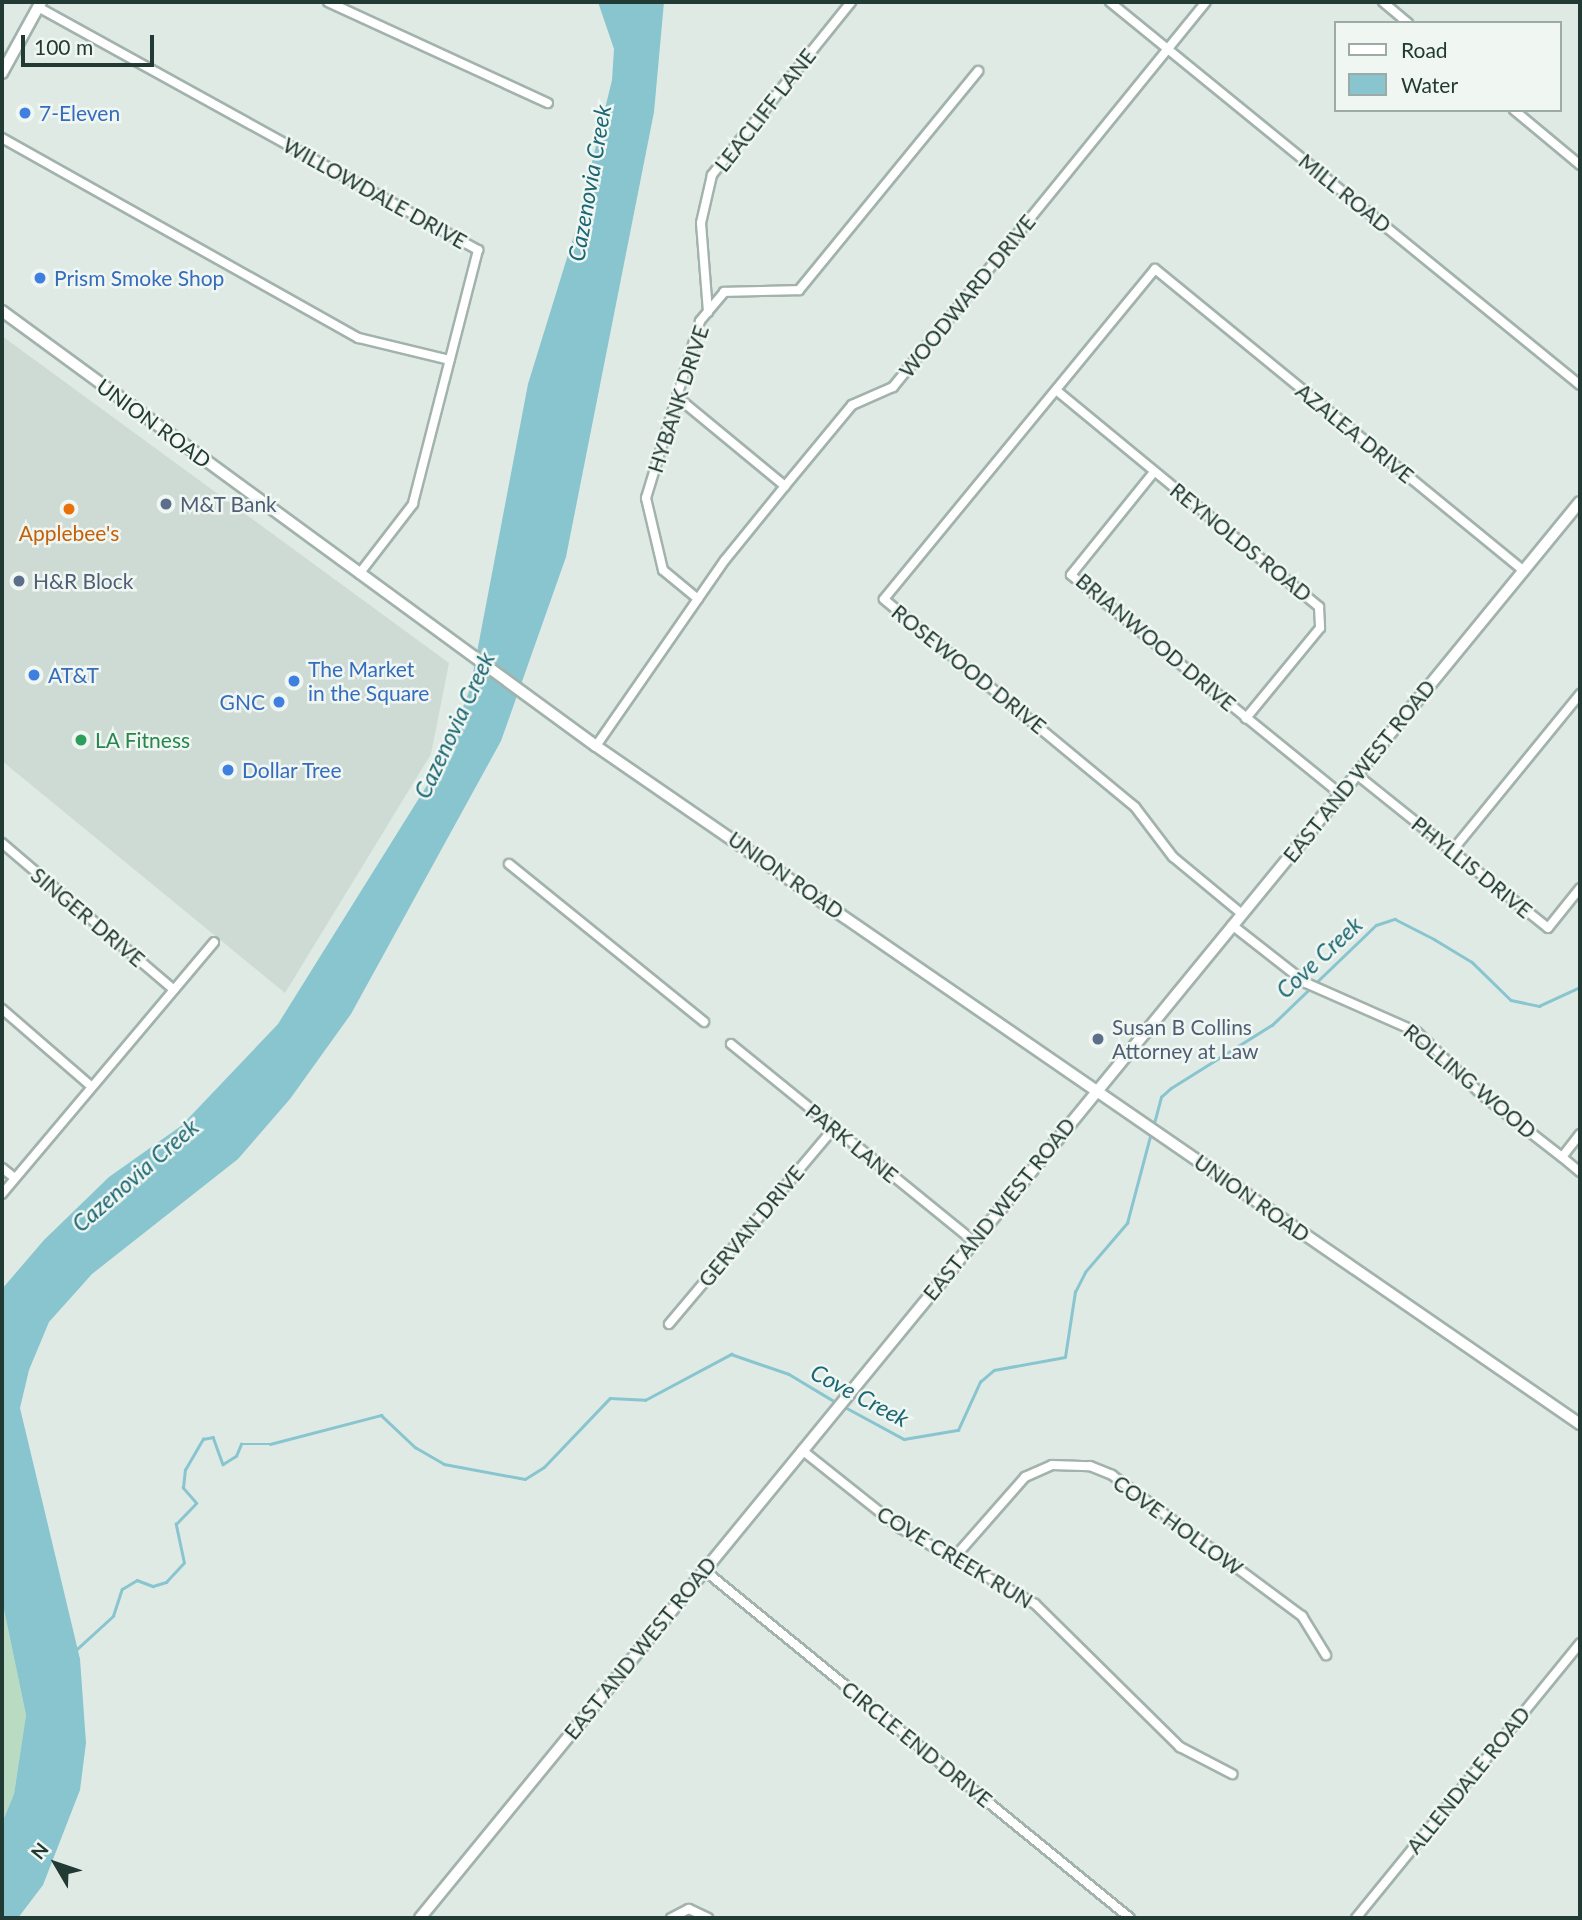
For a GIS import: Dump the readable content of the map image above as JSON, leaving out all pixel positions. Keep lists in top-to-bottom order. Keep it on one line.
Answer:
{"streets":{"main road":["UNION ROAD","EAST AND WEST ROAD"],"street":["LEACLIFF LANE","WILLOWDALE DRIVE","MILL ROAD","WOODWARD DRIVE","HYBANK DRIVE","AZALEA DRIVE","REYNOLDS ROAD","BRIANWOOD DRIVE","ROSEWOOD DRIVE","PHYLLIS DRIVE","SINGER DRIVE","ROLLING WOOD","PARK LANE","GERVAN DRIVE","COVE HOLLOW","COVE CREEK RUN","CIRCLE END DRIVE","ALLENDALE ROAD"]},"crossings":[["LEACLIFF LANE","HYBANK DRIVE"],["WILLOWDALE DRIVE","UNION ROAD"],["MILL ROAD","WOODWARD DRIVE"],["WOODWARD DRIVE","HYBANK DRIVE"],["WOODWARD DRIVE","UNION ROAD"],["UNION ROAD","EAST AND WEST ROAD"],["AZALEA DRIVE","ROSEWOOD DRIVE"],["AZALEA DRIVE","EAST AND WEST ROAD"],["REYNOLDS ROAD","BRIANWOOD DRIVE"],["REYNOLDS ROAD","ROSEWOOD DRIVE"],["BRIANWOOD DRIVE","EAST AND WEST ROAD"],["ROSEWOOD DRIVE","EAST AND WEST ROAD"],["EAST AND WEST ROAD","PHYLLIS DRIVE"],["EAST AND WEST ROAD","ROLLING WOOD"],["EAST AND WEST ROAD","PARK LANE"],["EAST AND WEST ROAD","COVE CREEK RUN"],["EAST AND WEST ROAD","CIRCLE END DRIVE"],["PARK LANE","GERVAN DRIVE"],["COVE HOLLOW","COVE CREEK RUN"]],"water":["Cazenovia Creek","Cove Creek"],"places":["7-Eleven","Prism Smoke Shop","M&T Bank","Applebee's","H&R Block","AT&T","The Market in the Square","GNC","LA Fitness","Dollar Tree","Susan B Collins Attorney at Law"],"legend":["Road","Water"],"scale_bar":"100 m","north":"top left"}
